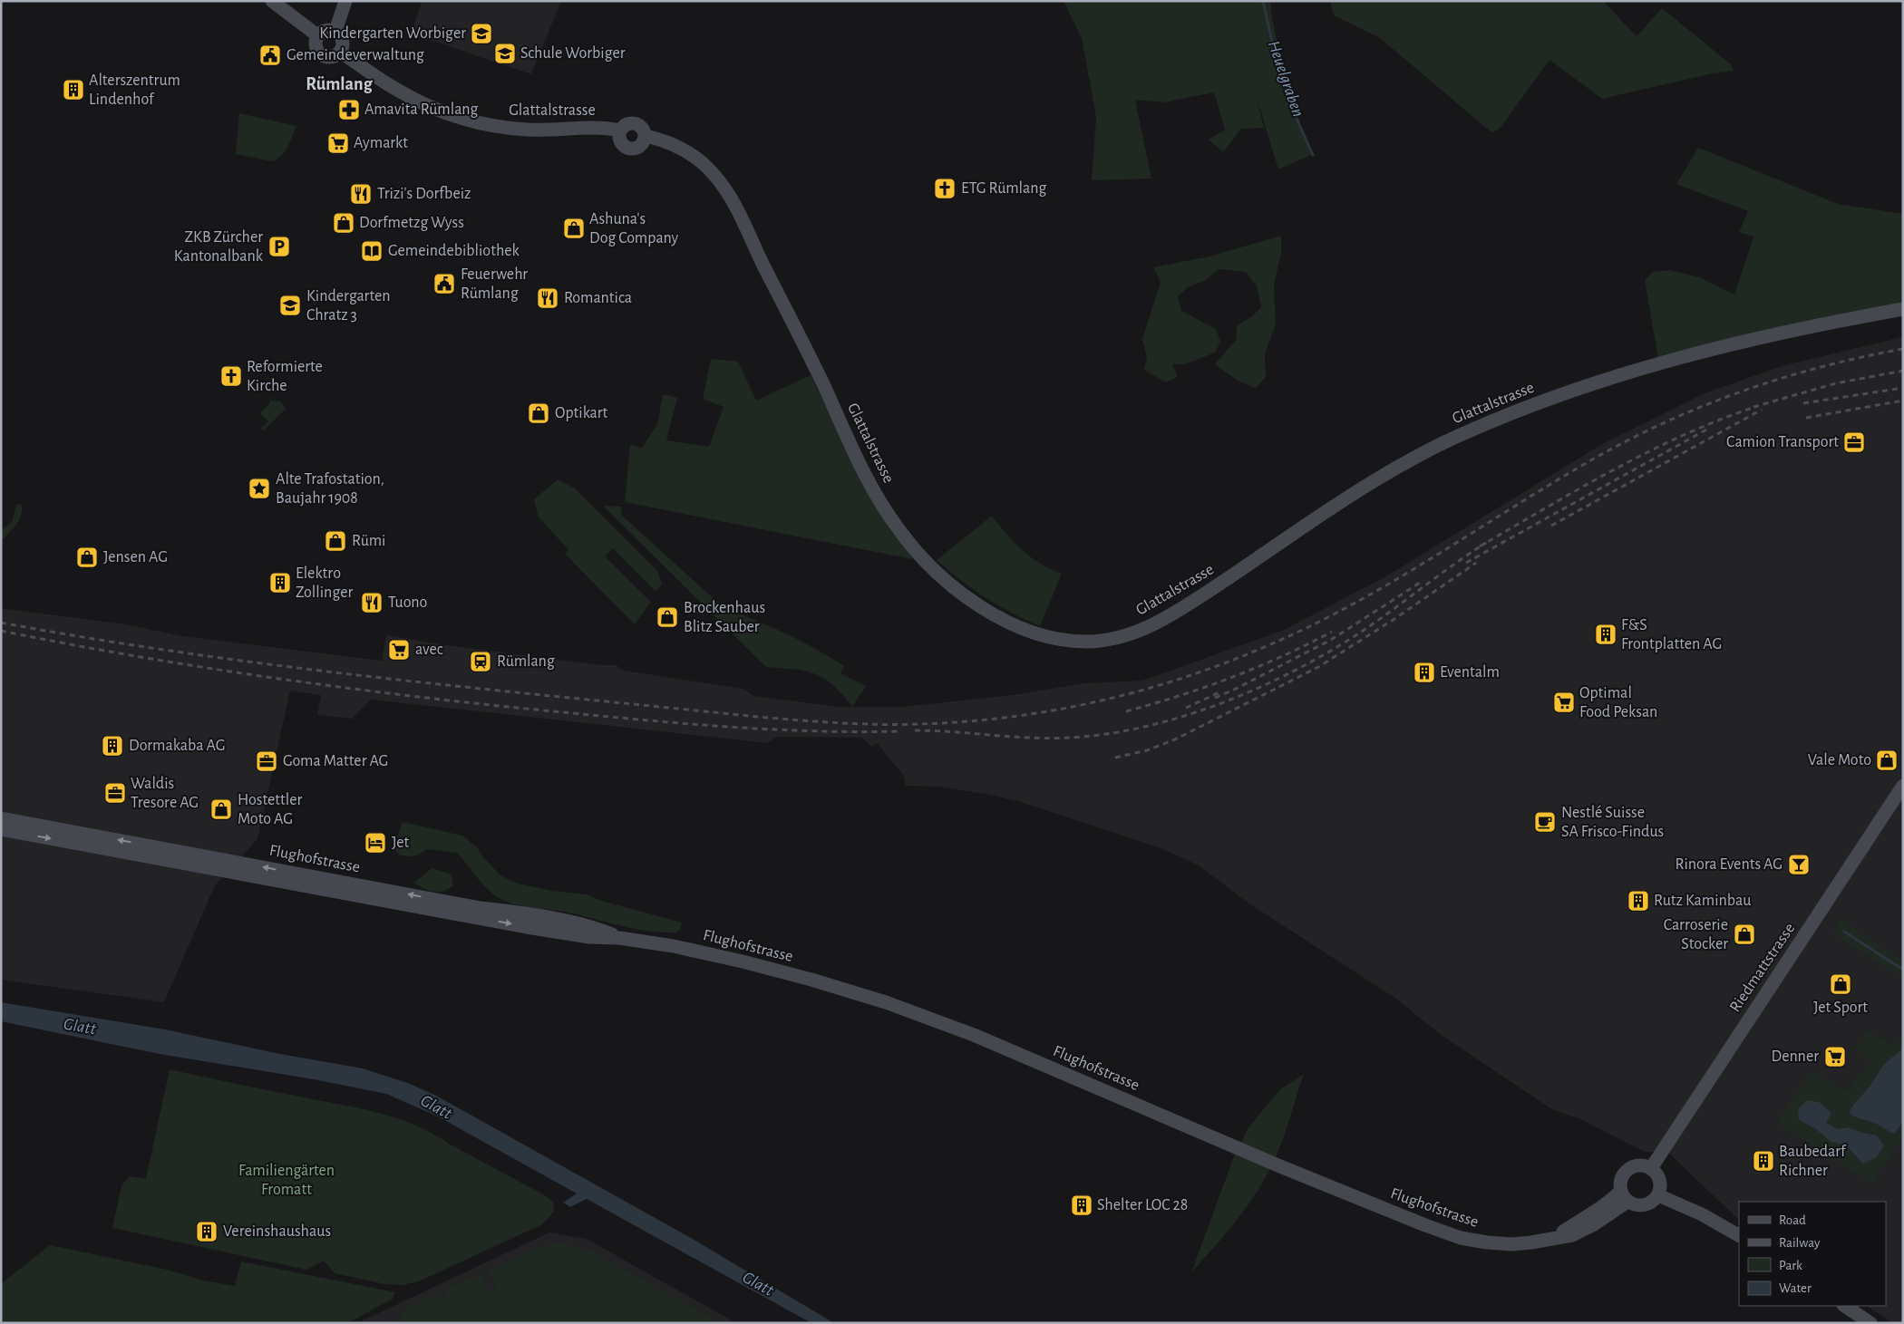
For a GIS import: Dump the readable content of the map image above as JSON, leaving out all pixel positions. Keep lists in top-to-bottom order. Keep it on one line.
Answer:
{"streets":{"main road":["Glattalstrasse","Flughofstrasse","Riedmattstrasse"]},"crossings":[["Flughofstrasse","Riedmattstrasse"]],"districts":["Rümlang"],"water":["Heuelgraben","Glatt"],"parks":["Familiengärten Fromatt"],"places":{"school or university":["Kindergarten Worbiger","Schule Worbiger","Kindergarten Chratz 3"],"public building":["Gemeindeverwaltung","Feuerwehr Rümlang"],"building":["Alterszentrum Lindenhof","Elektro Zollinger","F&S Frontplatten AG","Eventalm","Dormakaba AG","Rutz Kaminbau","Baubedarf Richner","Shelter LOC 28","Vereinshaushaus"],"pharmacy":["Amavita Rümlang"],"supermarket":["Aymarkt","avec","Optimal Food Peksan","Denner"],"church":["ETG Rümlang","Reformierte Kirche"],"restaurant":["Trizi's Dorfbeiz","Romantica","Tuono"],"shop":["Dorfmetzg Wyss","Ashuna's Dog Company","Optikart","Rümi","Jensen AG","Brockenhaus Blitz Sauber","Vale Moto","Hostettler Moto AG","Carroserie Stocker","Jet Sport"],"parking":["ZKB Zürcher Kantonalbank"],"library":["Gemeindebibliothek"],"office":["Camion Transport","Goma Matter AG","Waldis Tresore AG"],"place":["Alte Trafostation, Baujahr 1908"],"station":["Rümlang"],"cafe":["Nestlé Suisse SA Frisco-Findus"],"hotel":["Jet"],"bar":["Rinora Events AG"]},"legend":["Road","Railway","Park","Water"]}
